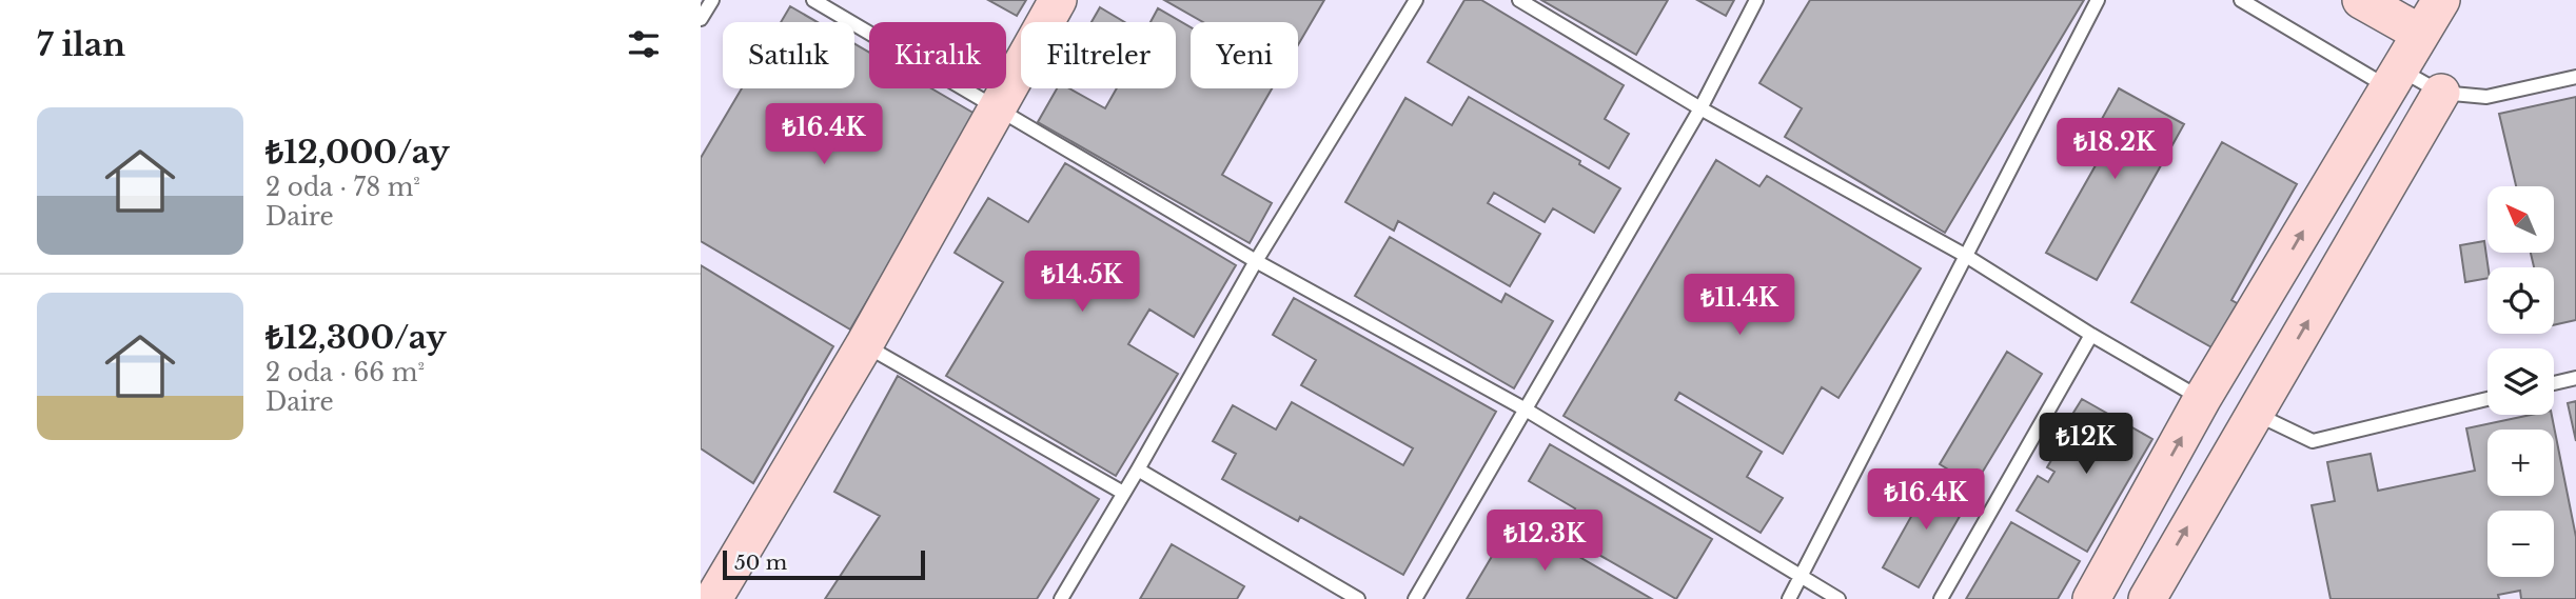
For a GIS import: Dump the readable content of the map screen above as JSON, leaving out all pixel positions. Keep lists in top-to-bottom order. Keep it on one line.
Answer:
{"scale_bar":"50 m","north":"top left","page":{"heading":"7 ilan","chip":["Satılık","Kiralık","Filtreler","Yeni"],"list":[{"name":"₺12,000/ay","note":"2 oda · 78 m² · Daire"},{"name":"₺12,300/ay","note":"2 oda · 66 m² · Daire"}],"price":["₺16.4K","₺18.2K","₺14.5K","₺11.4K","₺12K","₺16.4K","₺12.3K"],"map_buttons":["+","−"],"scale":"50 m"}}
